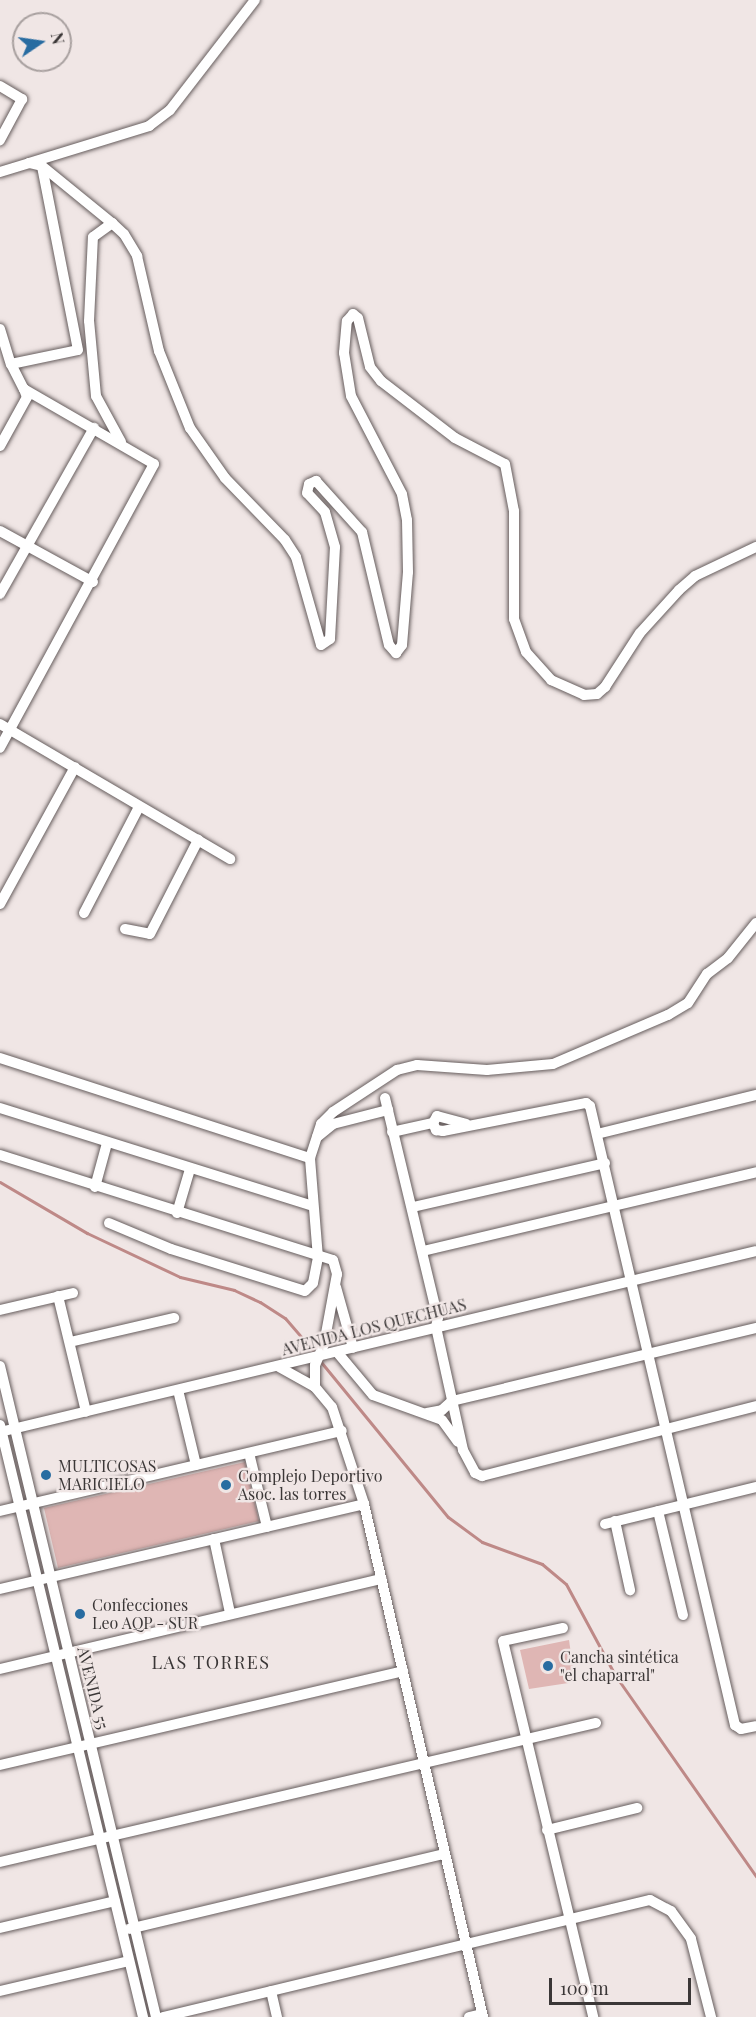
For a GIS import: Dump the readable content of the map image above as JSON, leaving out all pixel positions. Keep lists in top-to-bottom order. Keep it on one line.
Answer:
{"streets":{"street":["AVENIDA LOS QUECHUAS","AVENIDA 55"]},"crossings":[["AVENIDA LOS QUECHUAS","AVENIDA 55"]],"districts":["LAS TORRES"],"places":["MULTICOSAS MARICIELO","Complejo Deportivo Asoc. las torres","Confecciones Leo AQP - SUR","Cancha sintética \"el chaparral\""],"scale_bar":"100 m","north":"right"}
